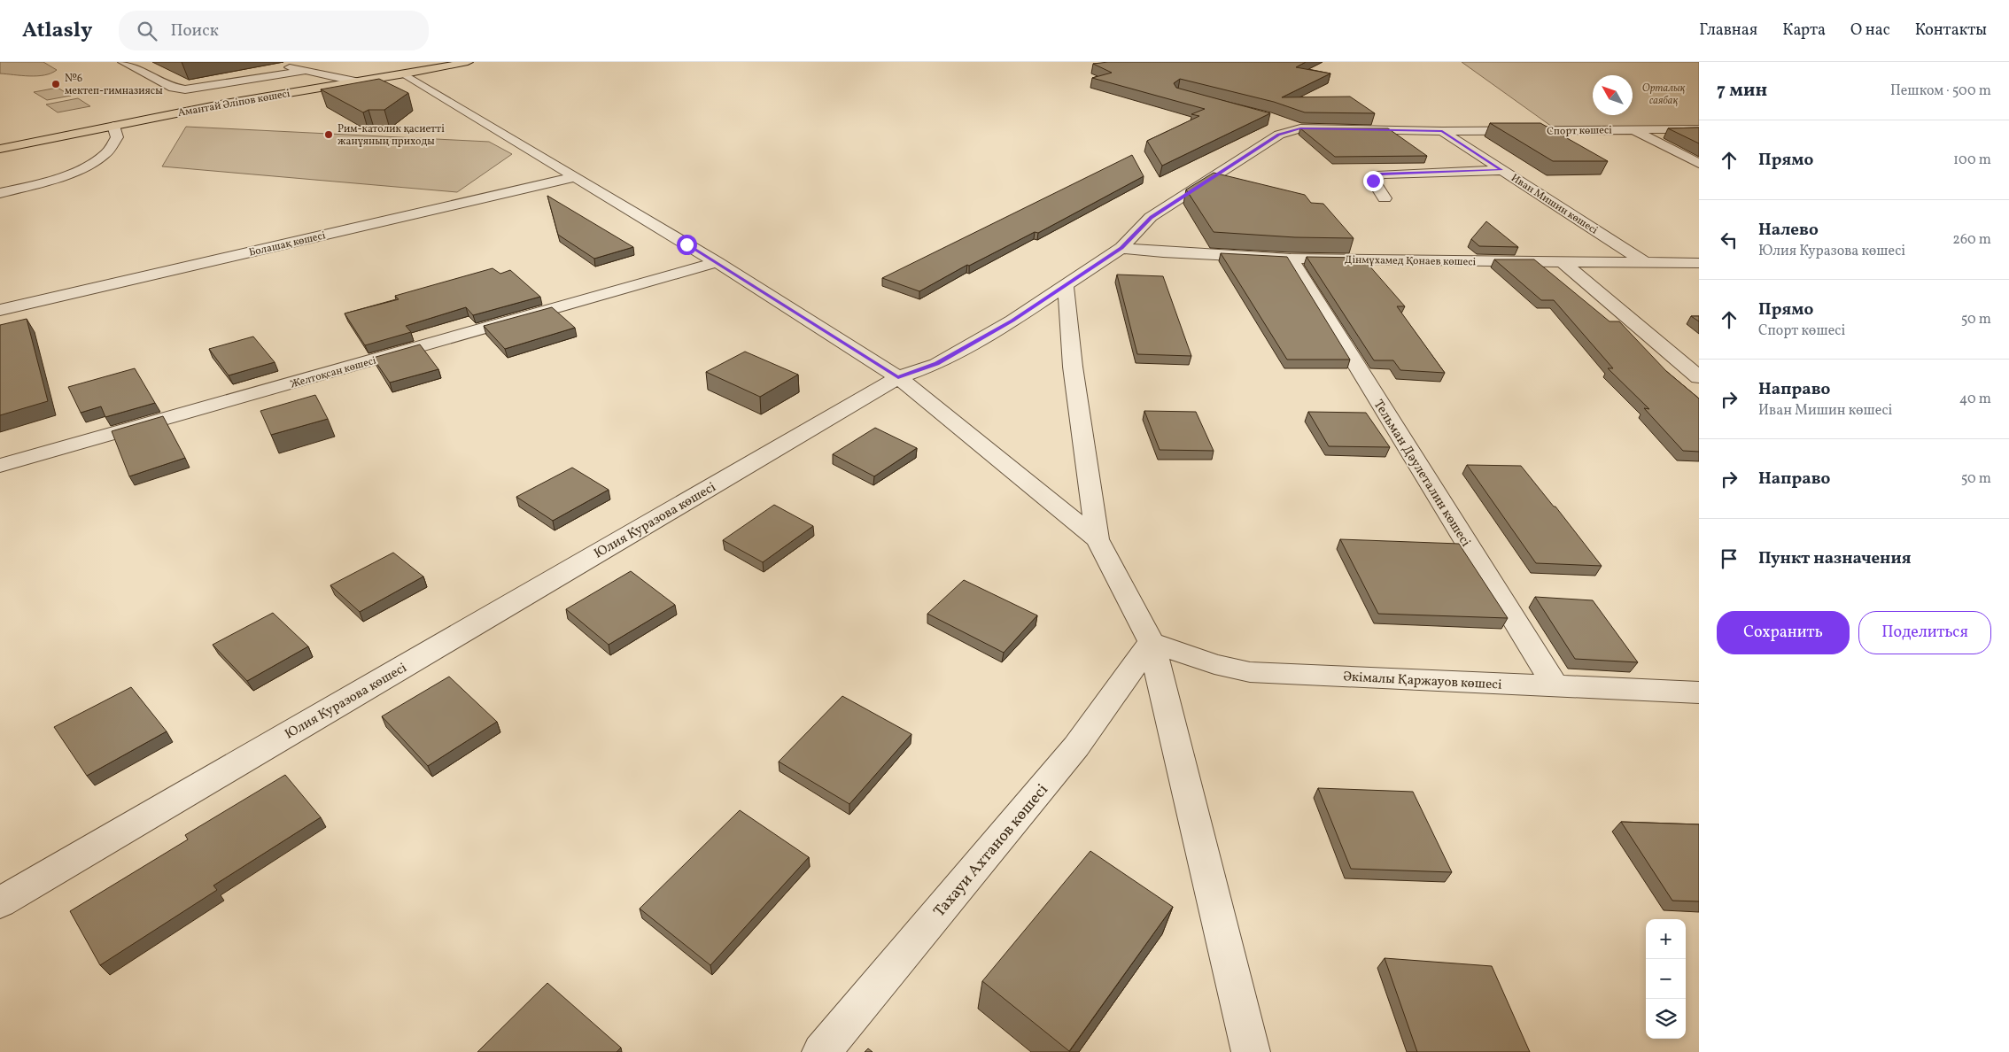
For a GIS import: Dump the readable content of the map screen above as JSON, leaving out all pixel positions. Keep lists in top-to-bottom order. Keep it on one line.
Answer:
{"streets":{"main road":["Амантай Әліпов көшесі"],"street":["Спорт көшесі","Иван Мишин көшесі","Болашақ көшесі","Дінмұхамед Қонаев көшесі","Желтоқсан көшесі","Тельман Дәулеталин көшесі","Юлия Куразова көшесі","Әкімалы Қаржауов көшесі","Тахауи Ахтанов көшесі"]},"crossings":[["Спорт көшесі","Иван Мишин көшесі"],["Спорт көшесі","Юлия Куразова көшесі"],["Иван Мишин көшесі","Дінмұхамед Қонаев көшесі"],["Дінмұхамед Қонаев көшесі","Тельман Дәулеталин көшесі"],["Дінмұхамед Қонаев көшесі","Юлия Куразова көшесі"],["Тельман Дәулеталин көшесі","Әкімалы Қаржауов көшесі"],["Әкімалы Қаржауов көшесі","Тахауи Ахтанов көшесі"]],"parks":["Орталық саябақ"],"places":["№6 мектеп-гимназиясы","Рим-католик қасиетті жанұяның приходы"],"north":"top left","page":{"header":"Atlasly","search":"Поиск","nav":["Главная","Карта","О нас","Контакты"],"heading":["7 мин","Пешком · 500 m"],"list":[["Прямо","100 m"],["Налево","Юлия Куразова көшесі","260 m"],["Прямо","Спорт көшесі","50 m"],["Направо","Иван Мишин көшесі","40 m"],["Направо","50 m"],"Пункт назначения"],"buttons":["Сохранить","Поделиться"],"map_buttons":["+","−"]}}
